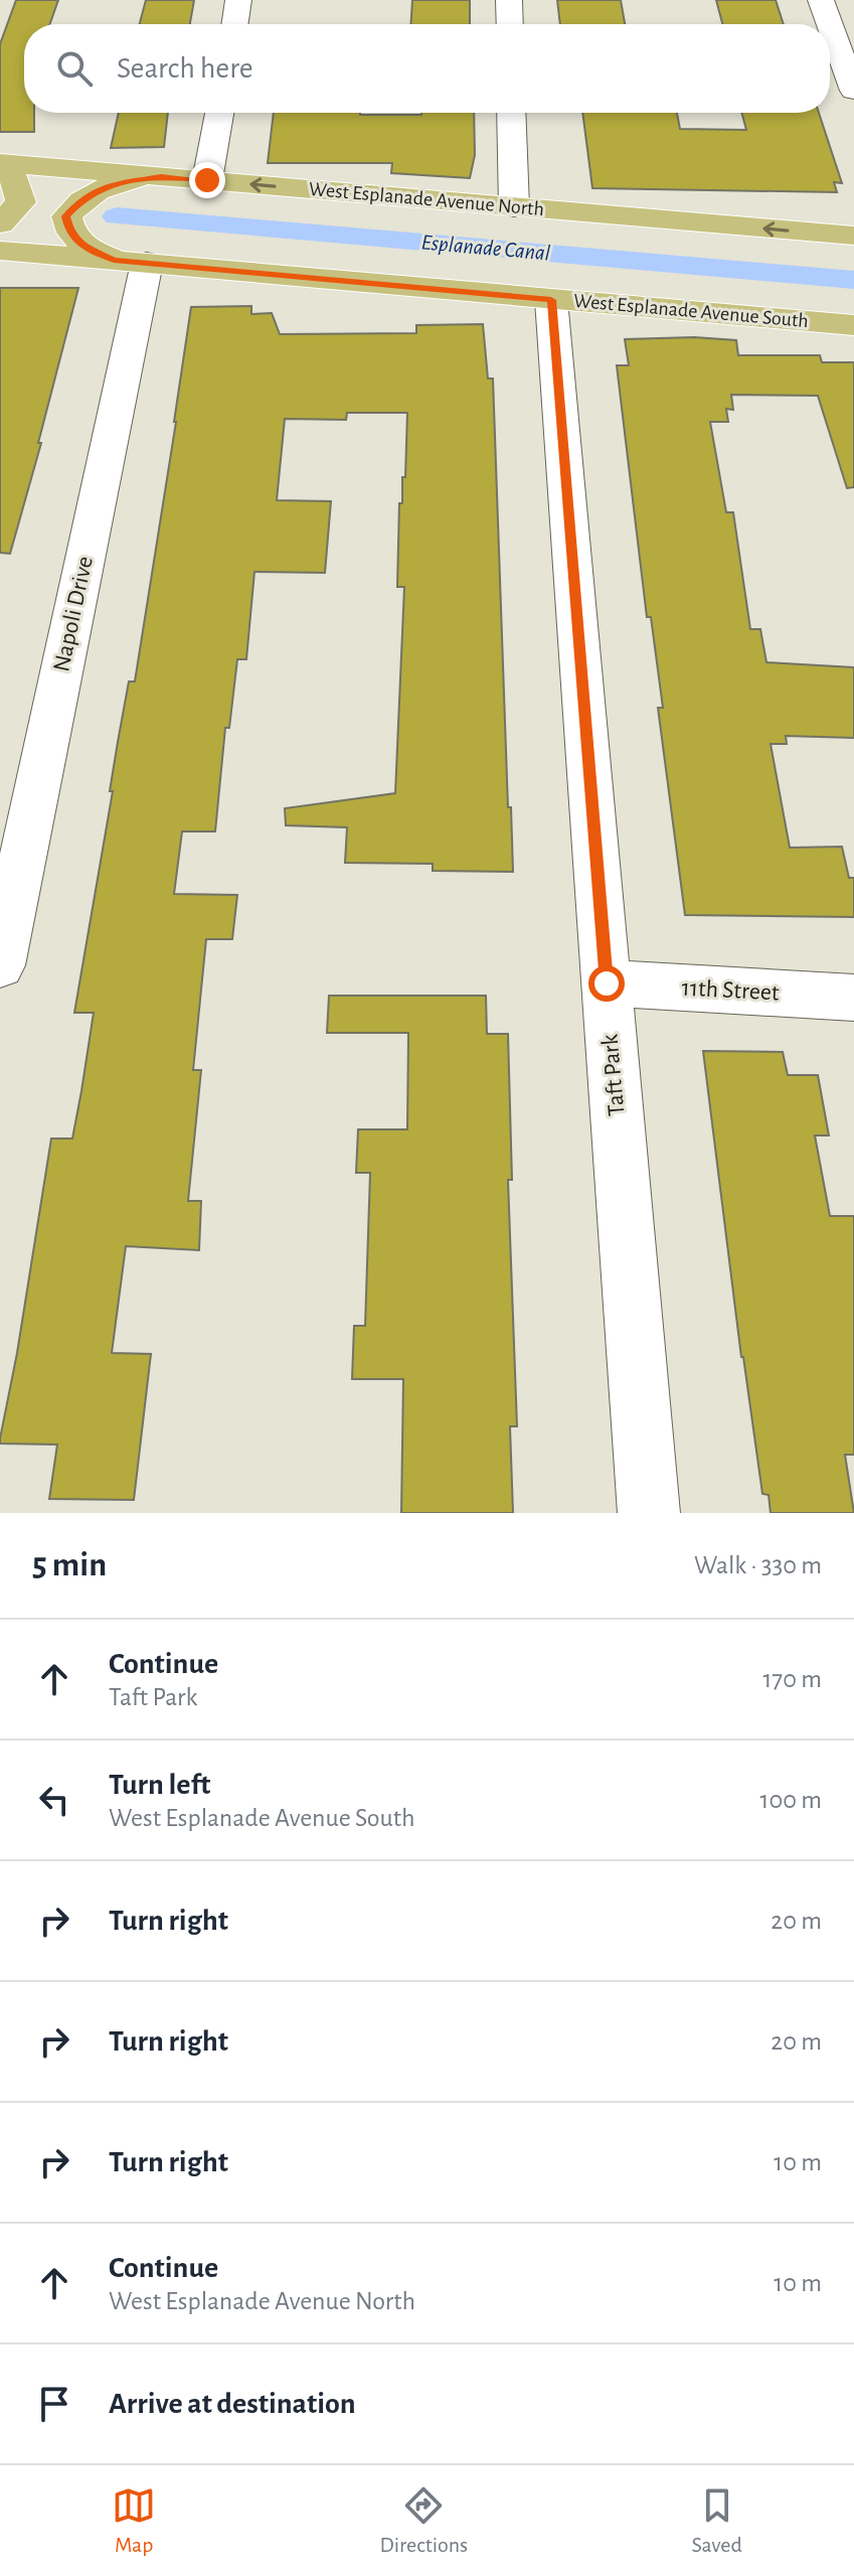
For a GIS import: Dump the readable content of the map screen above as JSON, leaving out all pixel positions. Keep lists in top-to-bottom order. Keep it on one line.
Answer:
{"streets":{"main road":["West Esplanade Avenue North","West Esplanade Avenue South"],"street":["Napoli Drive","11th Street","Taft Park"]},"crossings":[["West Esplanade Avenue South","Napoli Drive"],["West Esplanade Avenue South","Taft Park"],["11th Street","Taft Park"]],"one_way":["West Esplanade Avenue North"],"water":["Esplanade Canal"],"page":{"search":"Search here","heading":["5 min","Walk · 330 m"],"list":[["Continue","Taft Park","170 m"],["Turn left","West Esplanade Avenue South","100 m"],["Turn right","20 m"],["Turn right","20 m"],["Turn right","10 m"],["Continue","West Esplanade Avenue North","10 m"],"Arrive at destination"],"nav":["Map","Directions","Saved"]}}
